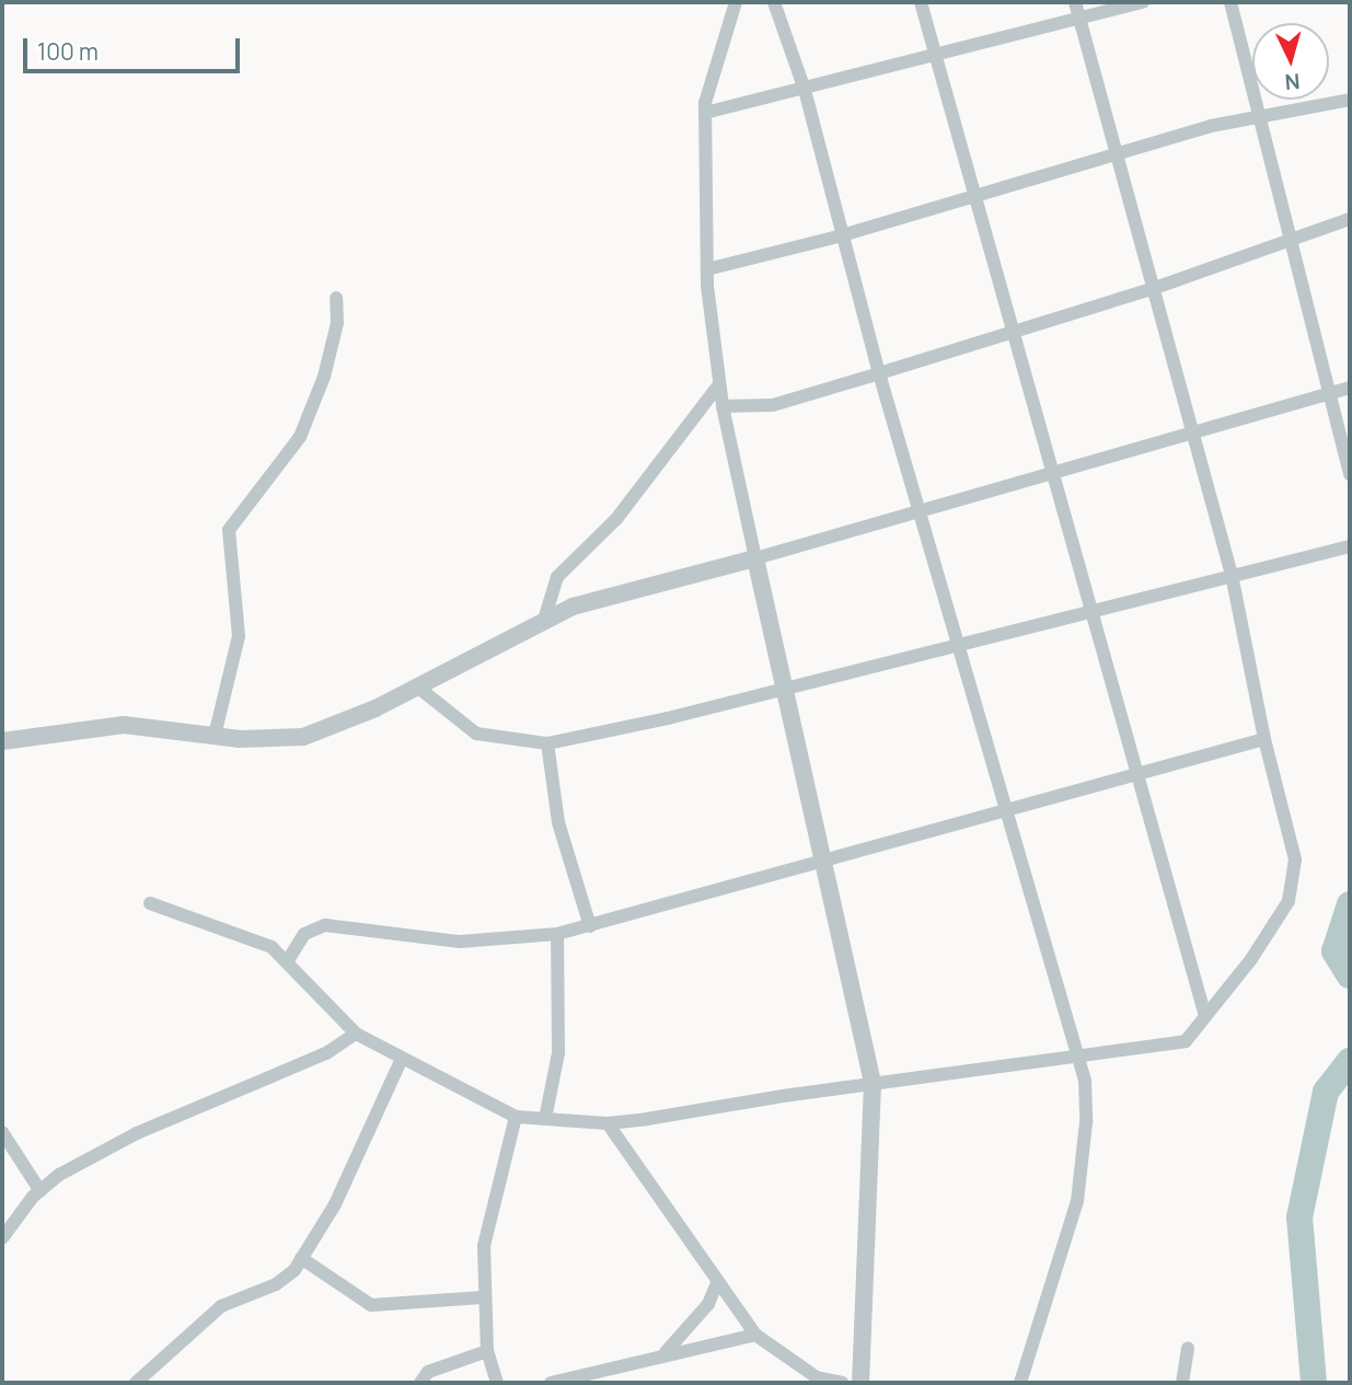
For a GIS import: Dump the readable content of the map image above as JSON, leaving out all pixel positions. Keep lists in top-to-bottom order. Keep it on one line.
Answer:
{"scale_bar":"100 m","north":"bottom"}
